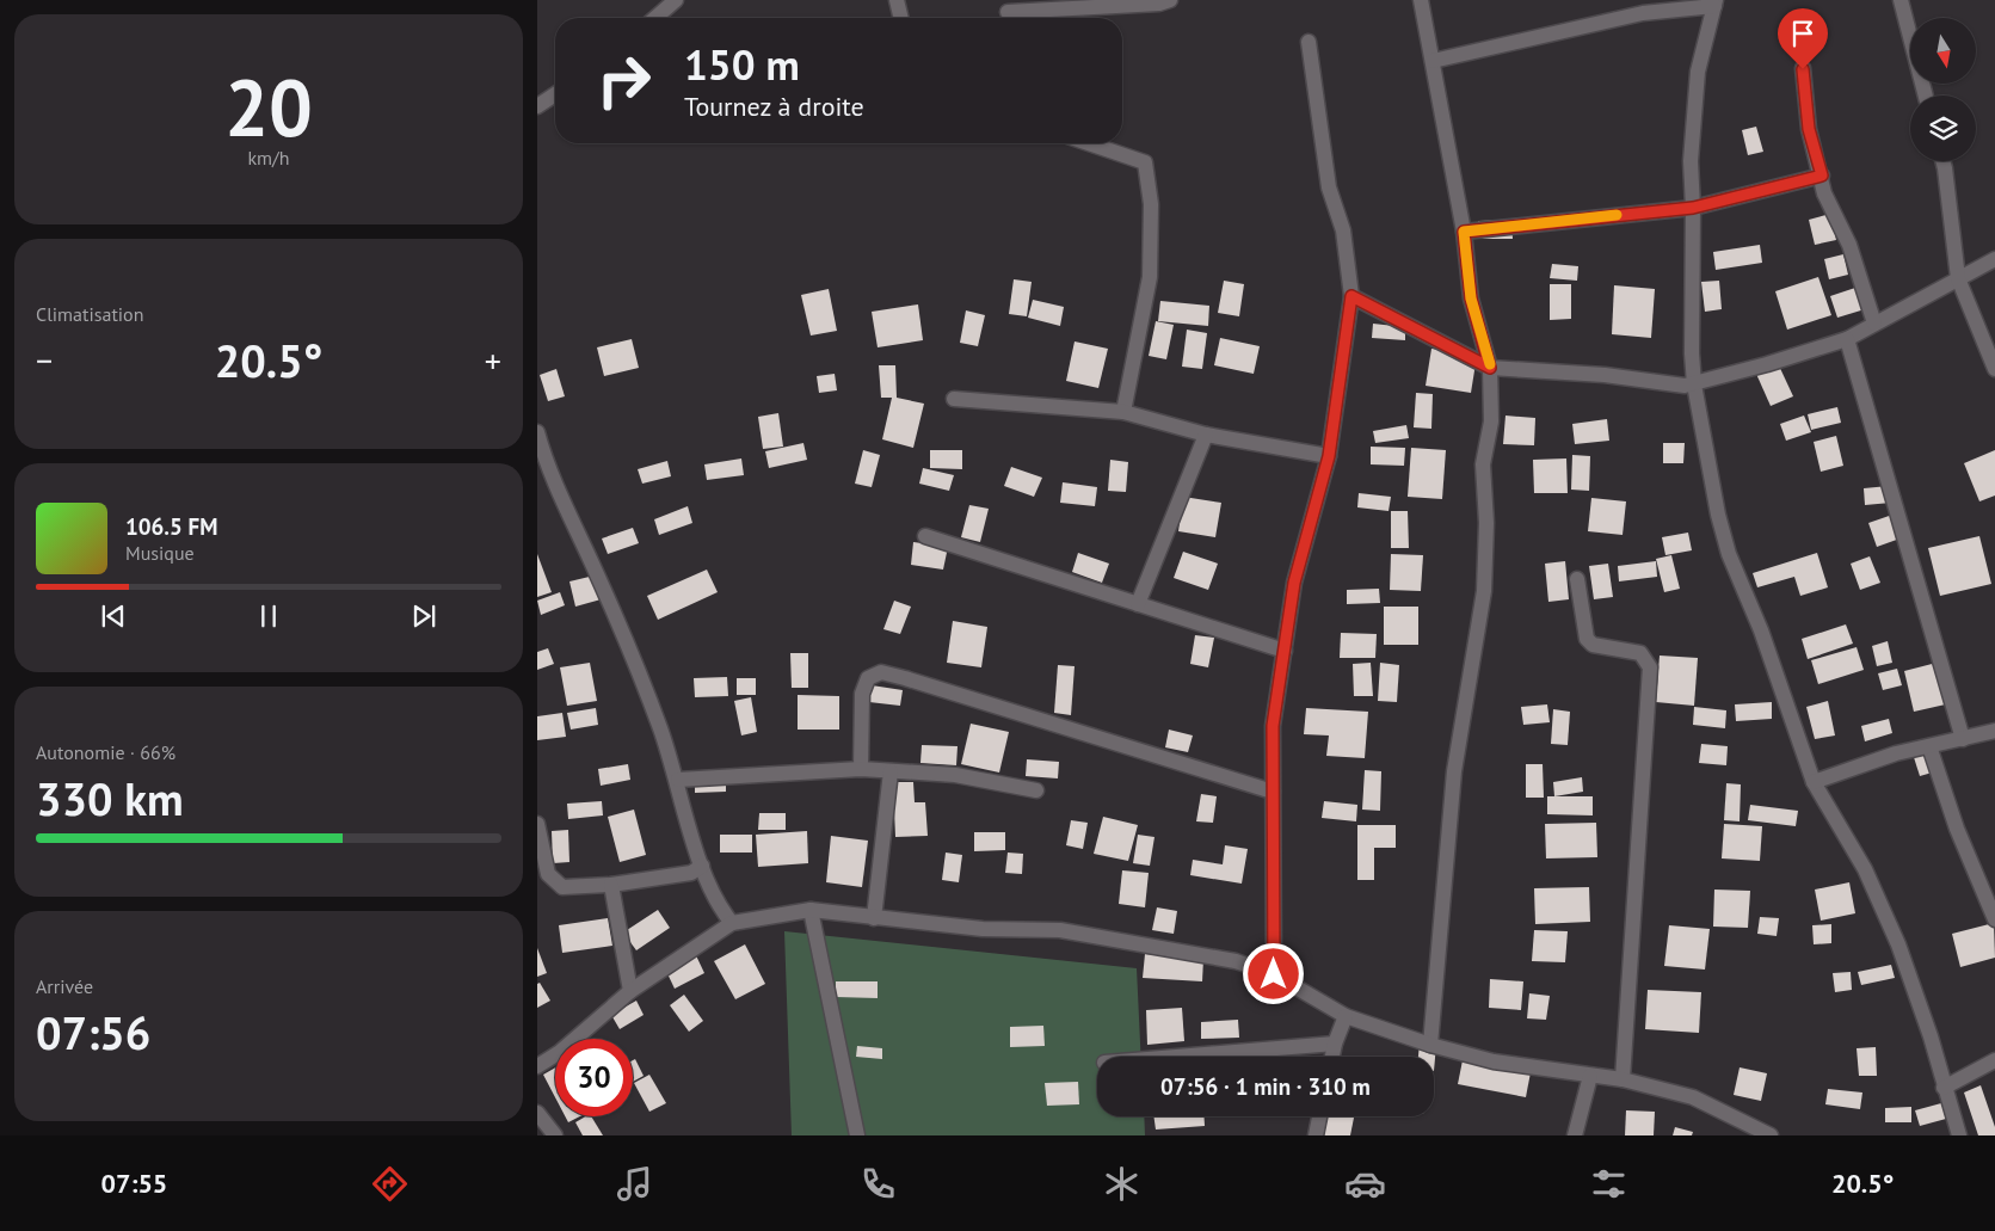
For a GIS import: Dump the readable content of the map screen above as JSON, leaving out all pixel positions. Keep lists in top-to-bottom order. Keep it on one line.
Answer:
{"north":"bottom","page":{"tile":[["20","km/h"],"Climatisation",["Autonomie · 66%","330 km"],["Arrivée","07:56"]],"turn":["150 m","Tournez à droite"],"heat":["−","20.5°","+"],"song":["106.5 FM","Musique"],"limit":"30","trip":"07:56 · 1 min · 310 m","tabs":["07:55","20.5°"]}}
